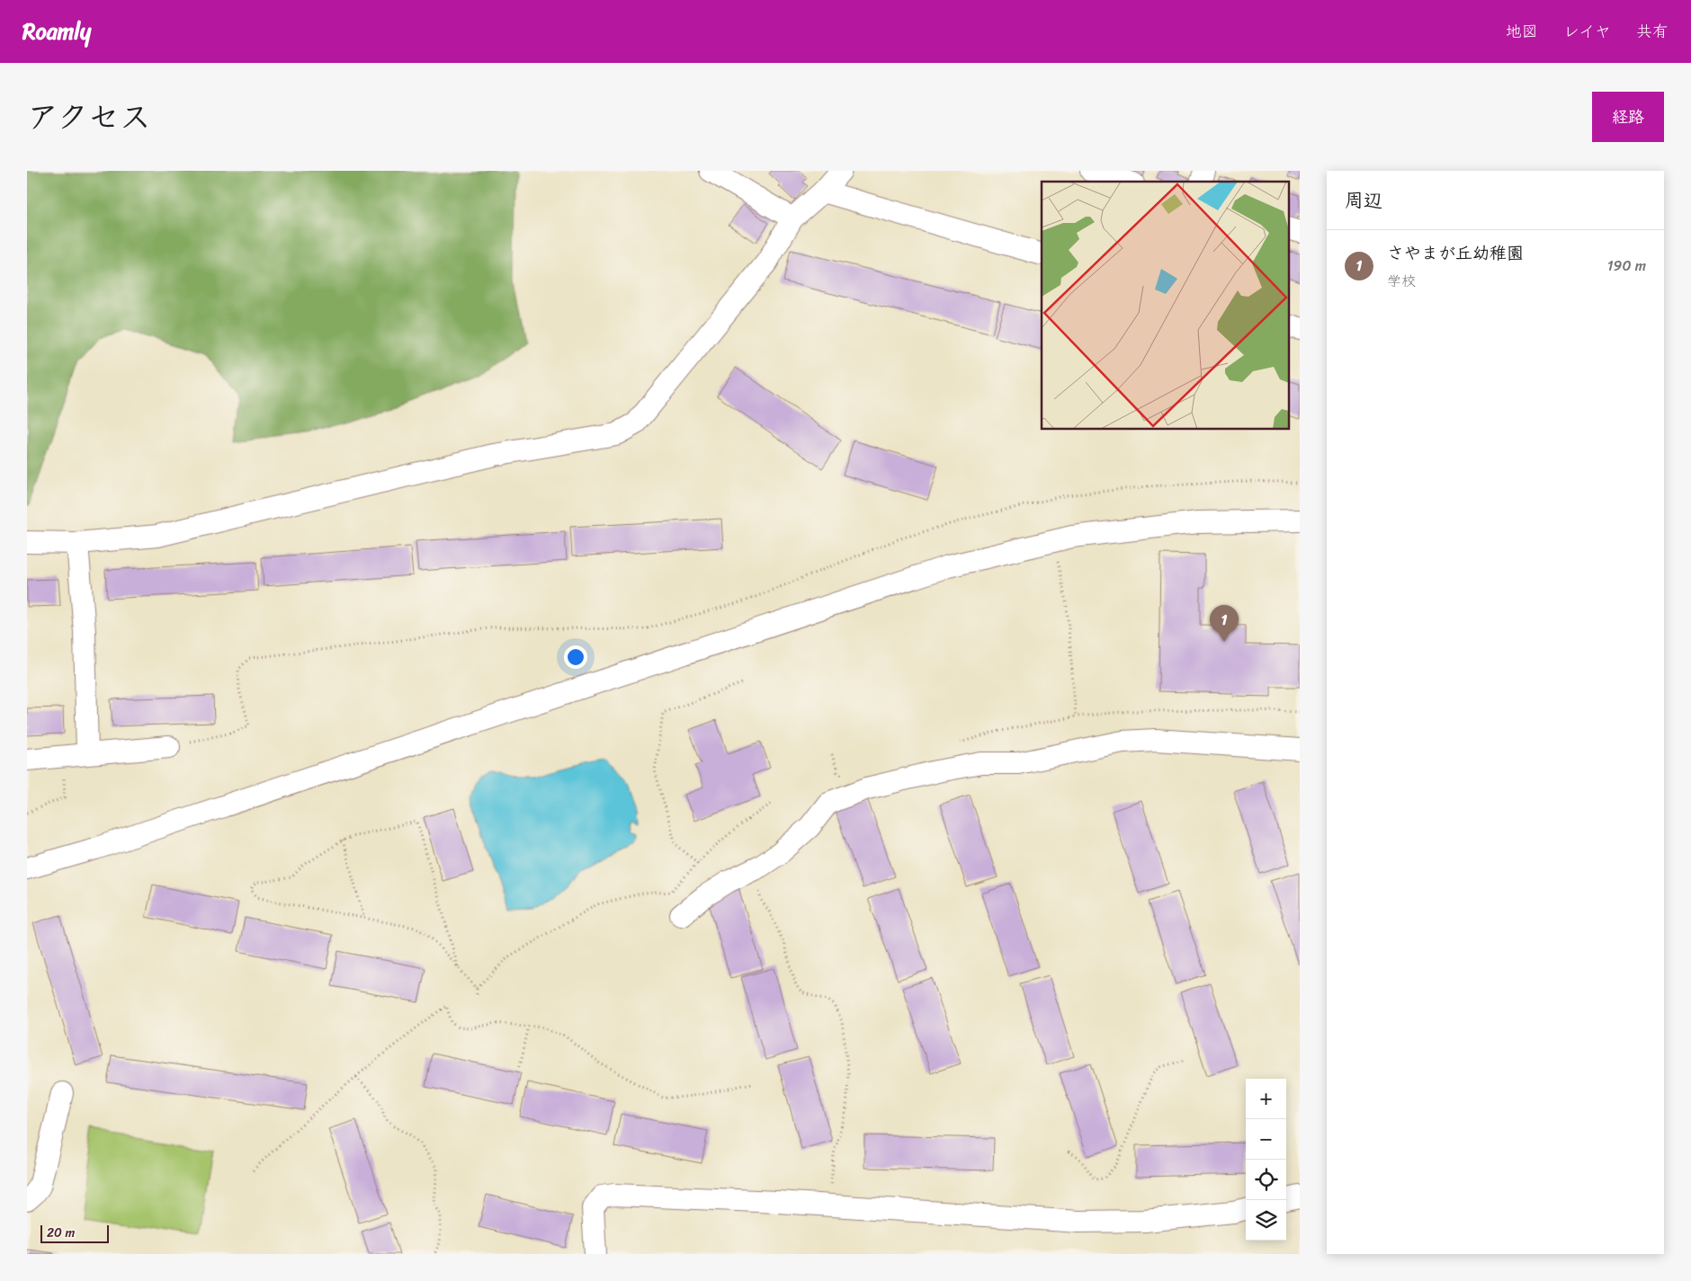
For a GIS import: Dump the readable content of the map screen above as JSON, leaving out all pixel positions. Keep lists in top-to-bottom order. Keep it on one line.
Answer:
{"scale_bar":"20 m","page":{"header":"Roamly","nav":["地図","レイヤ","共有"],"title":"アクセス","buttons":"経路","heading":"周辺","list":[{"mark":"1","name":"さやまが丘幼稚園","note":"学校","value":"190 m"}],"pins":"1","map_buttons":["+","−"],"scale":"20 m"}}
